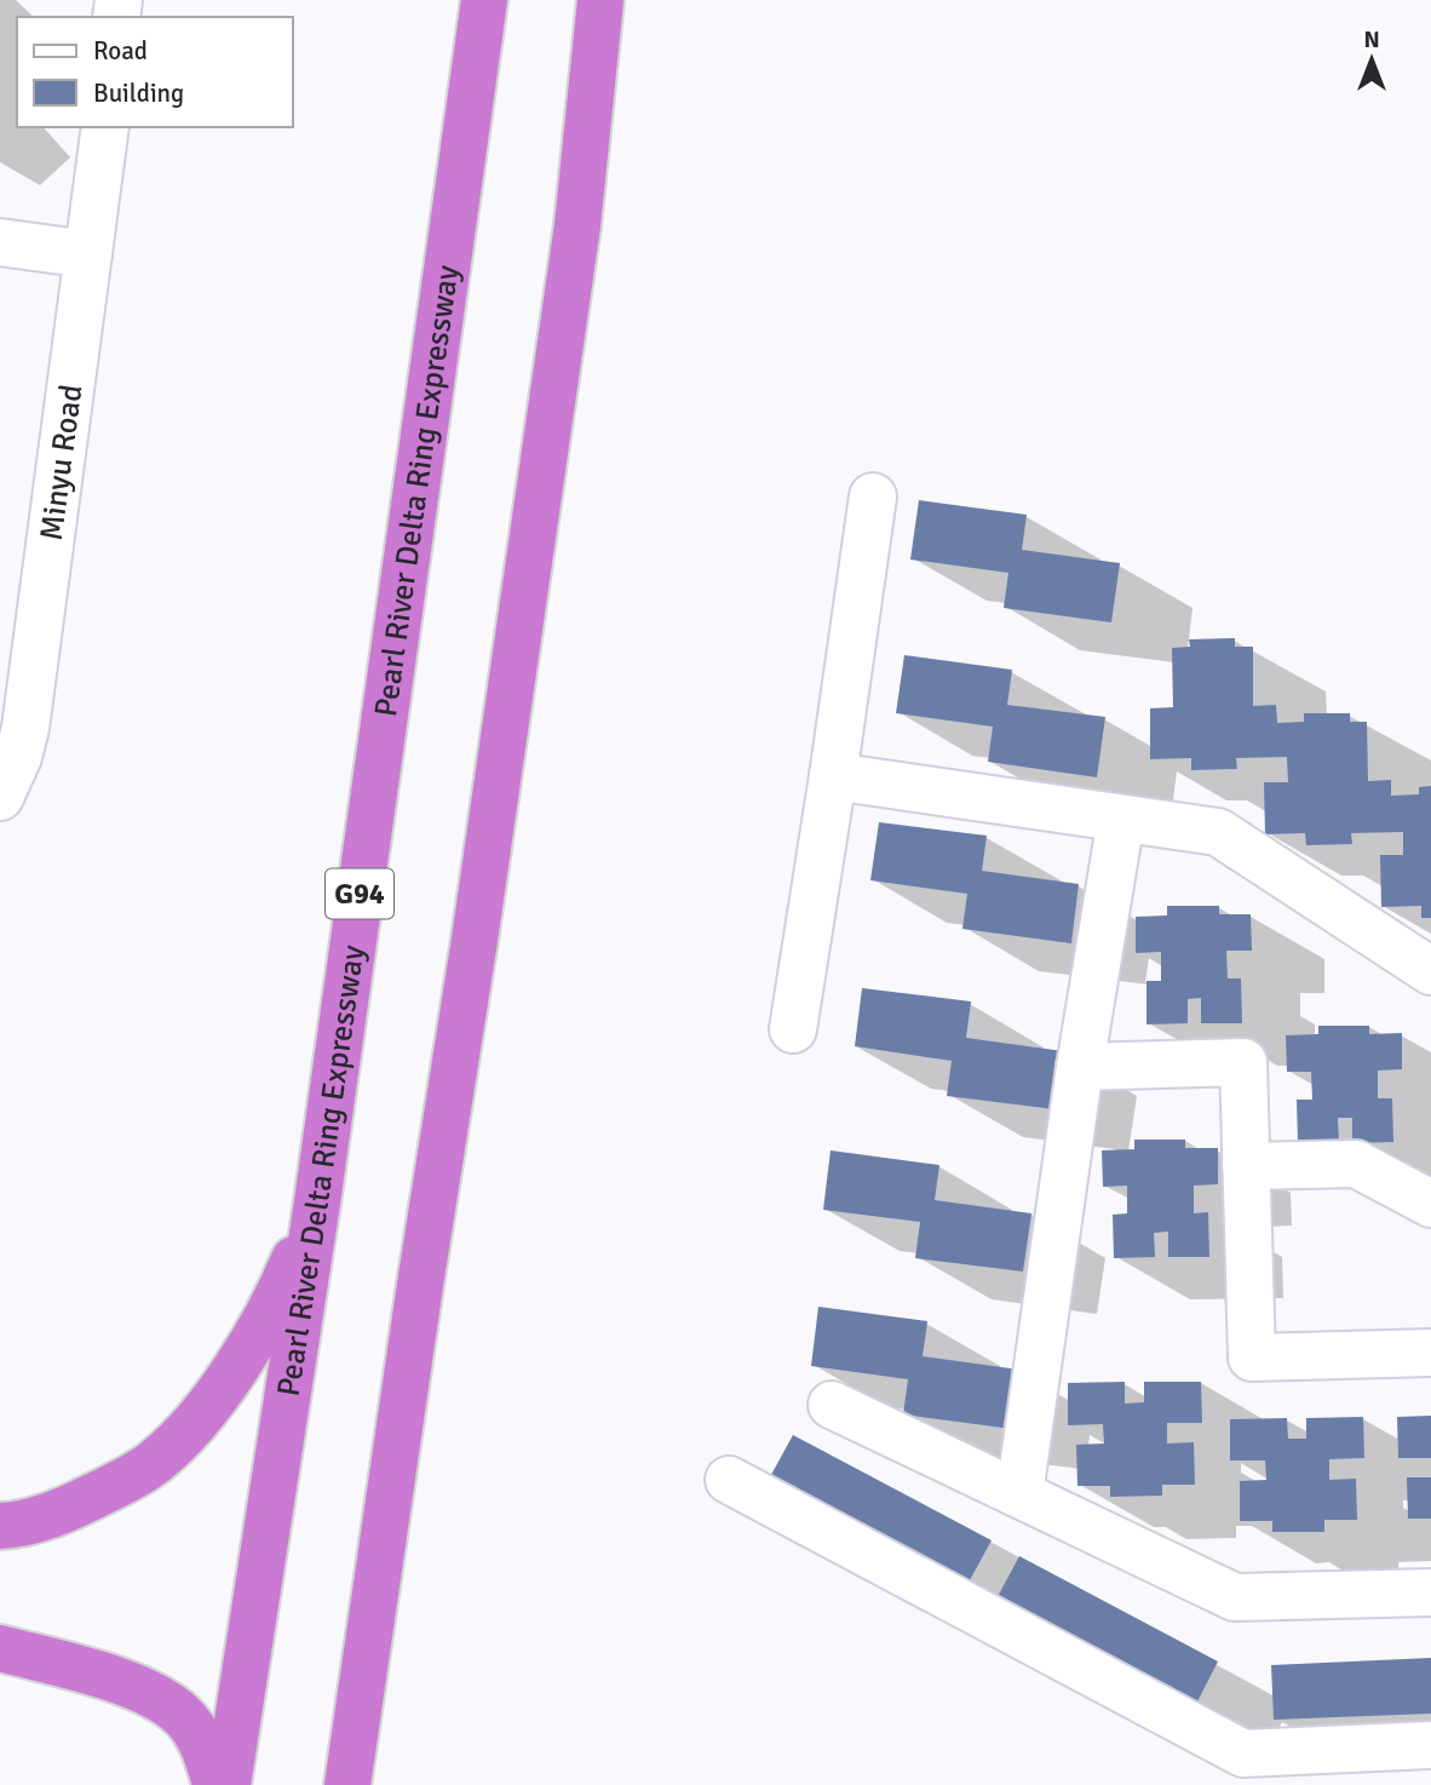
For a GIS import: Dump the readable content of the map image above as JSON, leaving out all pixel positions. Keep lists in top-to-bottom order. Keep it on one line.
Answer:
{"streets":{"highway":["Pearl River Delta Ring Expressway","G94"],"street":["Minyu Road"]},"legend":["Road","Building"],"north":"top"}
